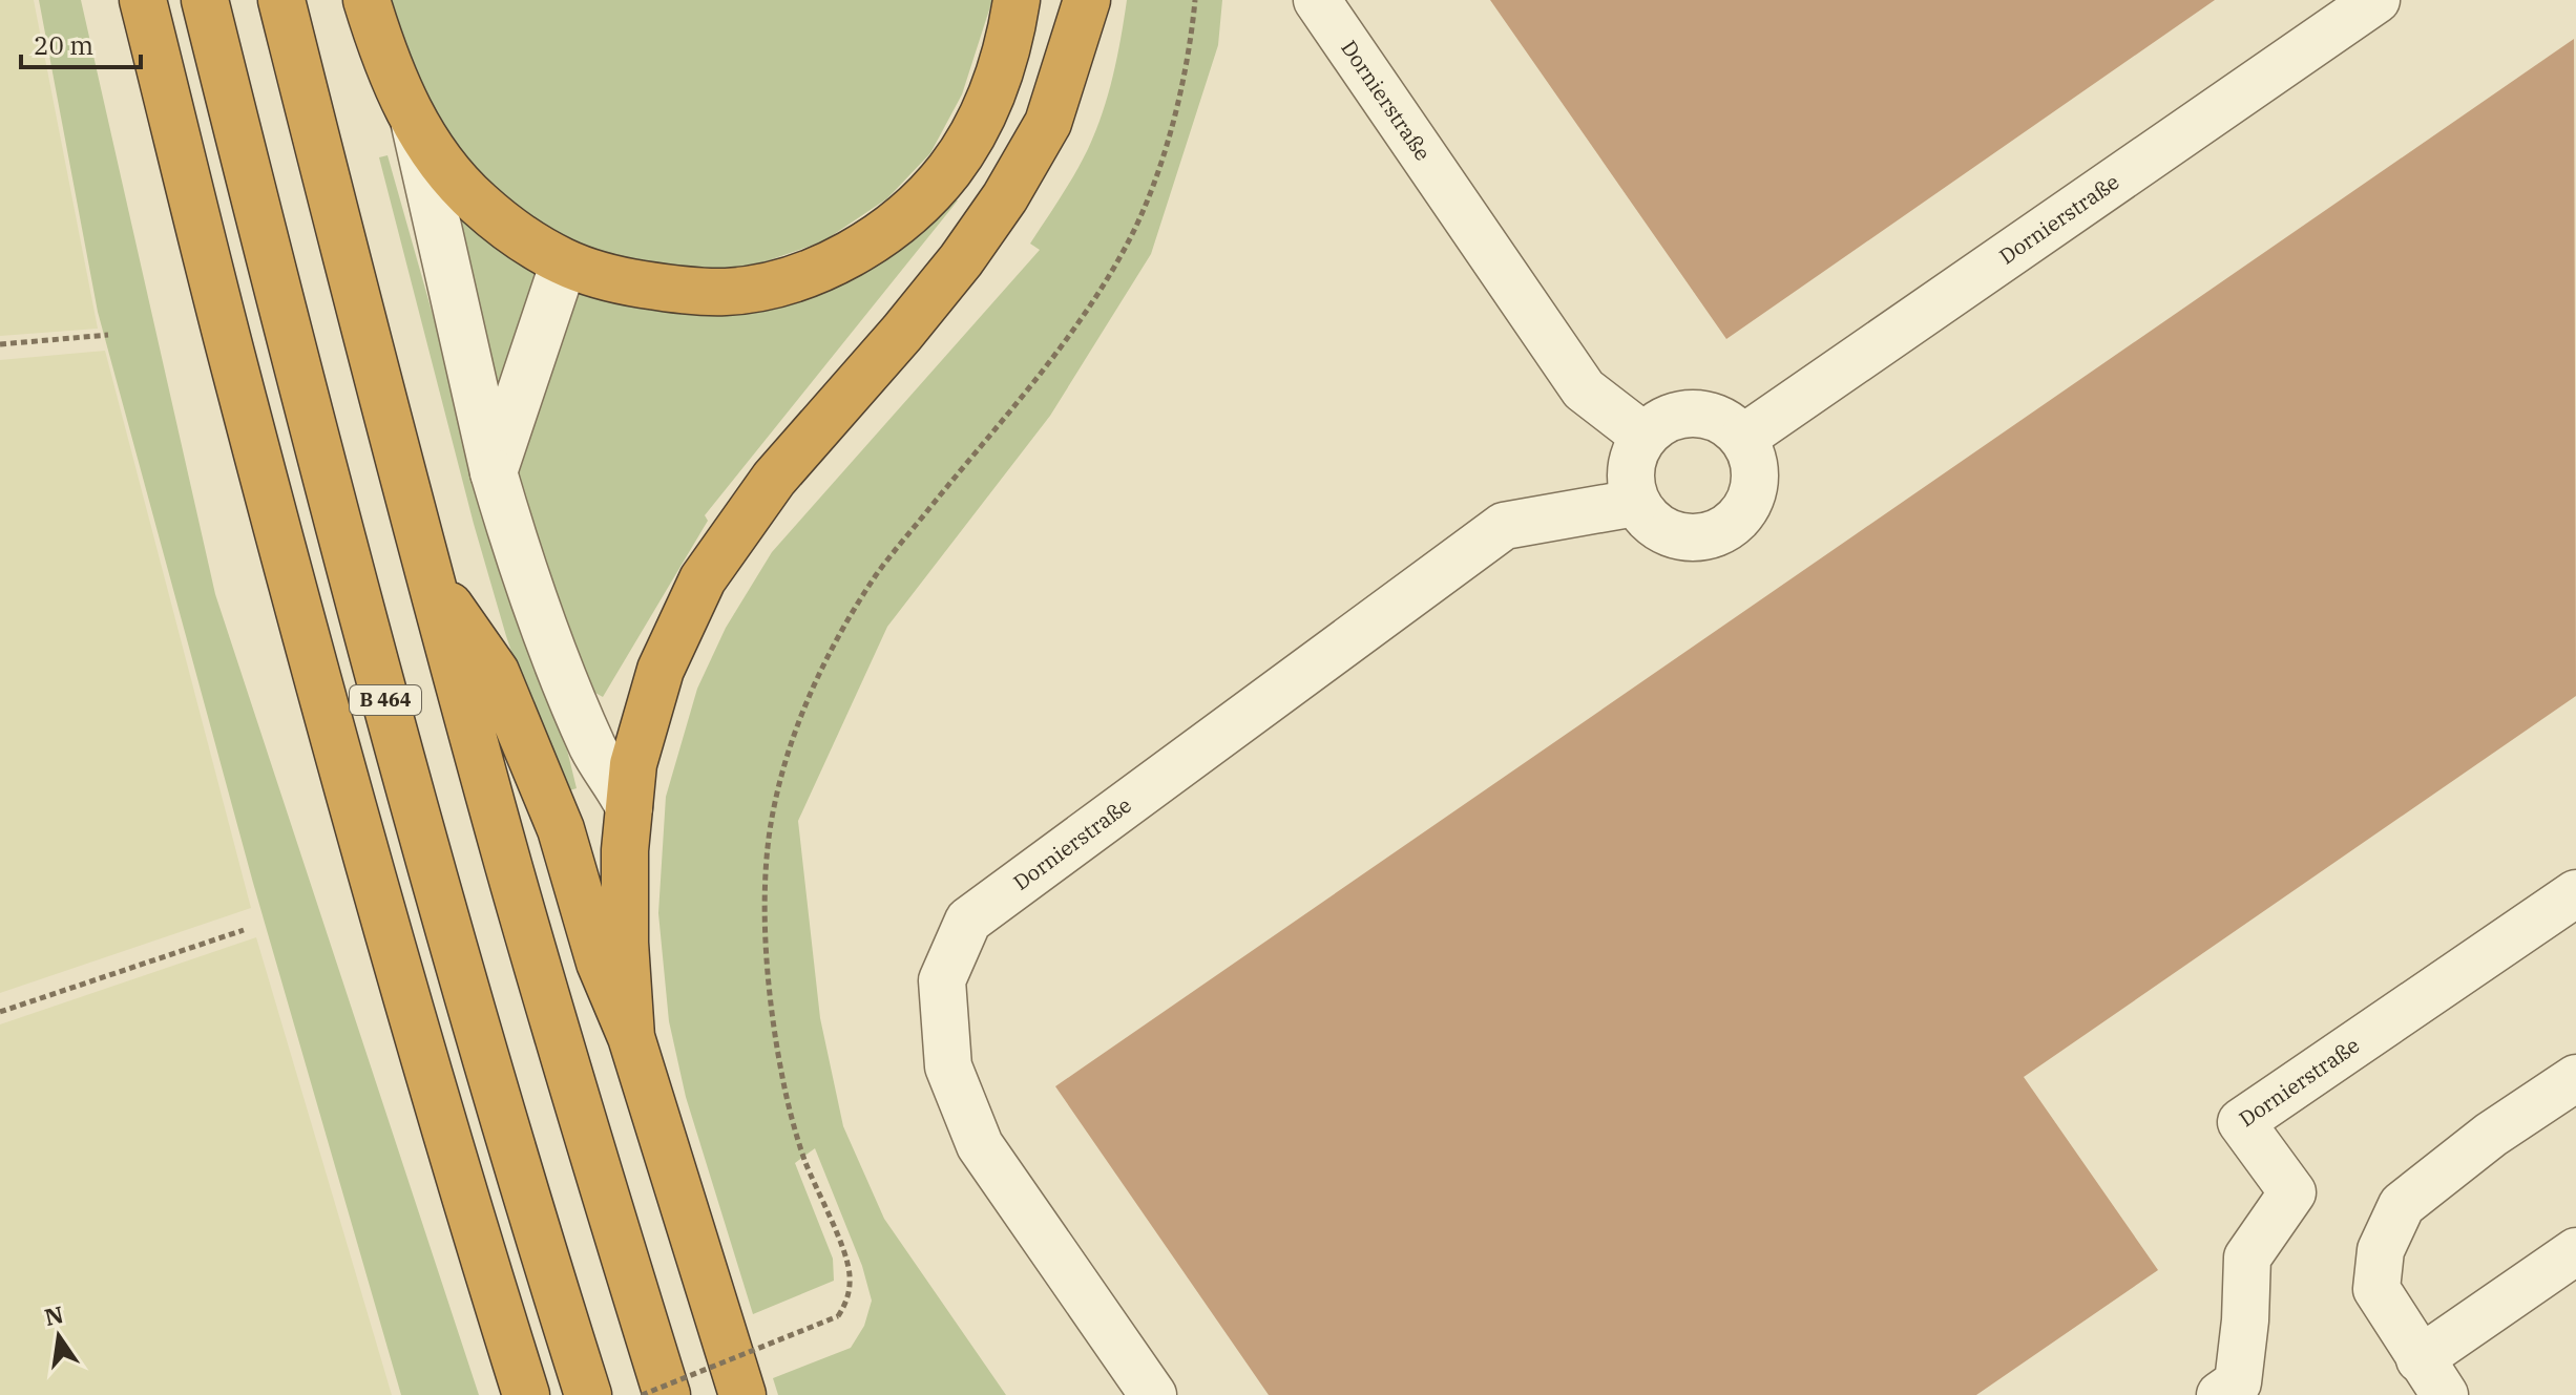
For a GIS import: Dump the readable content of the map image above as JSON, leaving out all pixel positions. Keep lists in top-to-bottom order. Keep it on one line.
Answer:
{"streets":{"highway":["B 464"],"lane":["Dornierstraße"]},"scale_bar":"20 m","north":"top"}
